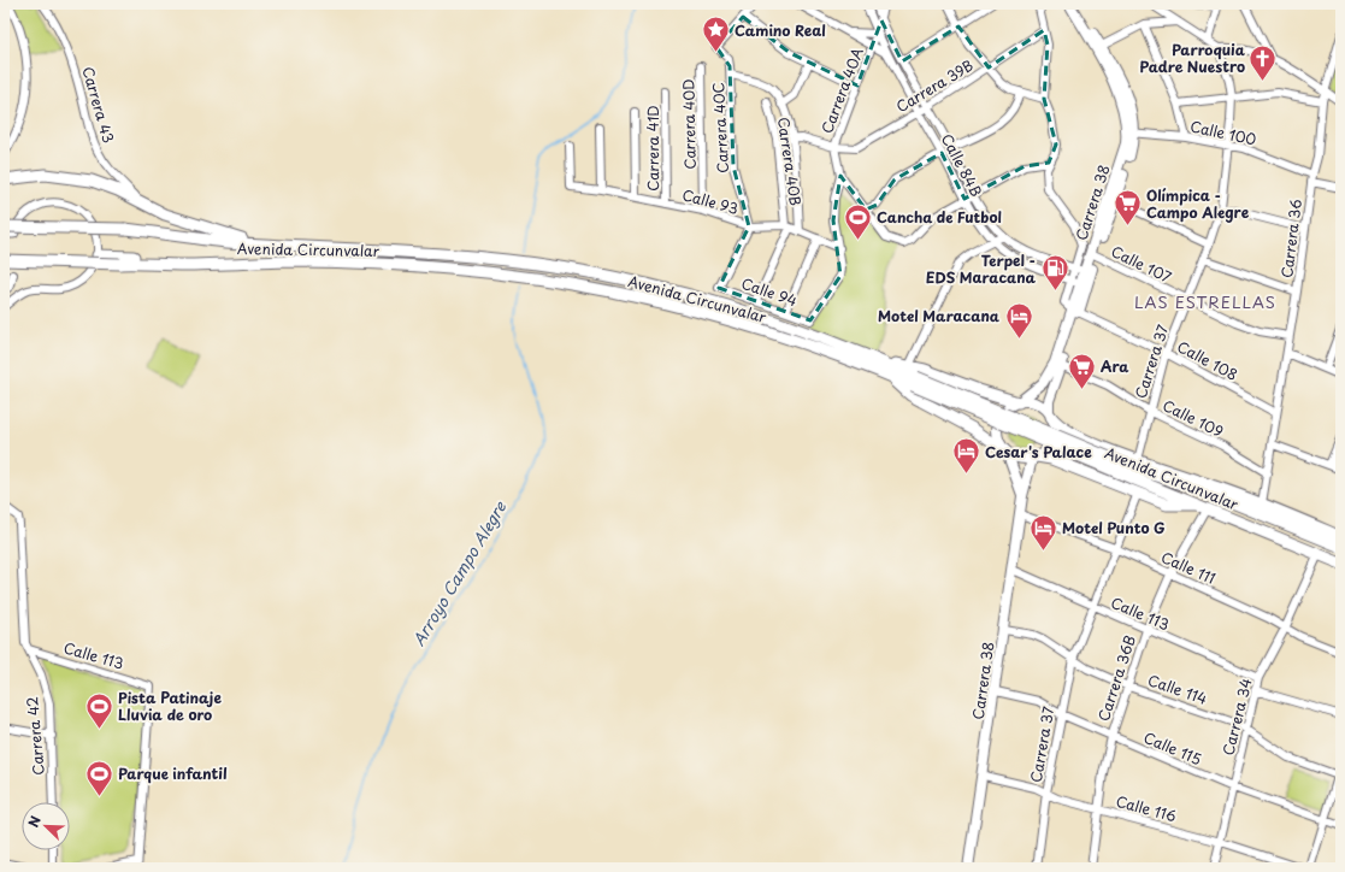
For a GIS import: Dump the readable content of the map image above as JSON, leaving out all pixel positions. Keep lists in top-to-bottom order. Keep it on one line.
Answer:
{"streets":{"highway":["Avenida Circunvalar"],"main road":["Carrera 38"],"street":["Carrera 39B","Carrera 40A","Carrera 43","Carrera 40D","Carrera 40C","Calle 100","Carrera 41D","Carrera 40B","Calle 84B","Calle 93","Carrera 36","Calle 107","Calle 94","Calle 108","Carrera 37","Calle 109","Calle 111","Calle 113","Carrera 36B","Calle 114","Carrera 34","Carrera 42","Calle 115","Calle 116"]},"crossings":[["Carrera 39B","Carrera 40A"],["Carrera 39B","Calle 84B"],["Carrera 40A","Calle 84B"],["Carrera 40A","Calle 93"],["Carrera 40A","Calle 94"],["Carrera 40D","Calle 93"],["Carrera 40C","Calle 93"],["Carrera 40C","Calle 94"],["Calle 100","Carrera 38"],["Calle 100","Carrera 36"],["Calle 100","Carrera 37"],["Carrera 41D","Calle 93"],["Carrera 40B","Calle 93"],["Carrera 40B","Calle 94"],["Calle 84B","Carrera 38"],["Calle 93","Calle 94"],["Carrera 38","Calle 107"],["Carrera 38","Calle 108"],["Carrera 38","Calle 109"],["Carrera 38","Calle 111"],["Carrera 38","Calle 113"],["Carrera 38","Calle 114"],["Carrera 38","Calle 115"],["Carrera 38","Calle 116"],["Carrera 36","Calle 107"],["Carrera 36","Calle 108"],["Carrera 36","Calle 109"],["Avenida Circunvalar","Carrera 37"],["Avenida Circunvalar","Carrera 36B"],["Avenida Circunvalar","Carrera 34"],["Calle 107","Carrera 37"],["Calle 108","Carrera 37"],["Carrera 37","Calle 109"],["Carrera 37","Calle 111"],["Carrera 37","Calle 113"],["Carrera 37","Calle 114"],["Carrera 37","Calle 115"],["Carrera 37","Calle 116"],["Calle 111","Carrera 36B"],["Calle 111","Carrera 34"],["Calle 113","Carrera 36B"],["Calle 113","Carrera 34"],["Calle 113","Carrera 42"],["Carrera 36B","Calle 114"],["Carrera 36B","Calle 115"],["Carrera 36B","Calle 116"],["Calle 114","Carrera 34"],["Carrera 34","Calle 115"],["Carrera 34","Calle 116"]],"districts":["LAS ESTRELLAS"],"water":["Arroyo Campo Alegre"],"places":{"place":["Camino Real"],"church":["Parroquia Padre Nuestro"],"supermarket":["Olímpica - Campo Alegre","Ara"],"sports":["Cancha de Futbol","Pista Patinaje Lluvia de oro","Parque infantil"],"fuel station":["Terpel - EDS Maracana"],"hotel":["Motel Maracana","Cesar's Palace","Motel Punto G"]},"north":"top left"}
